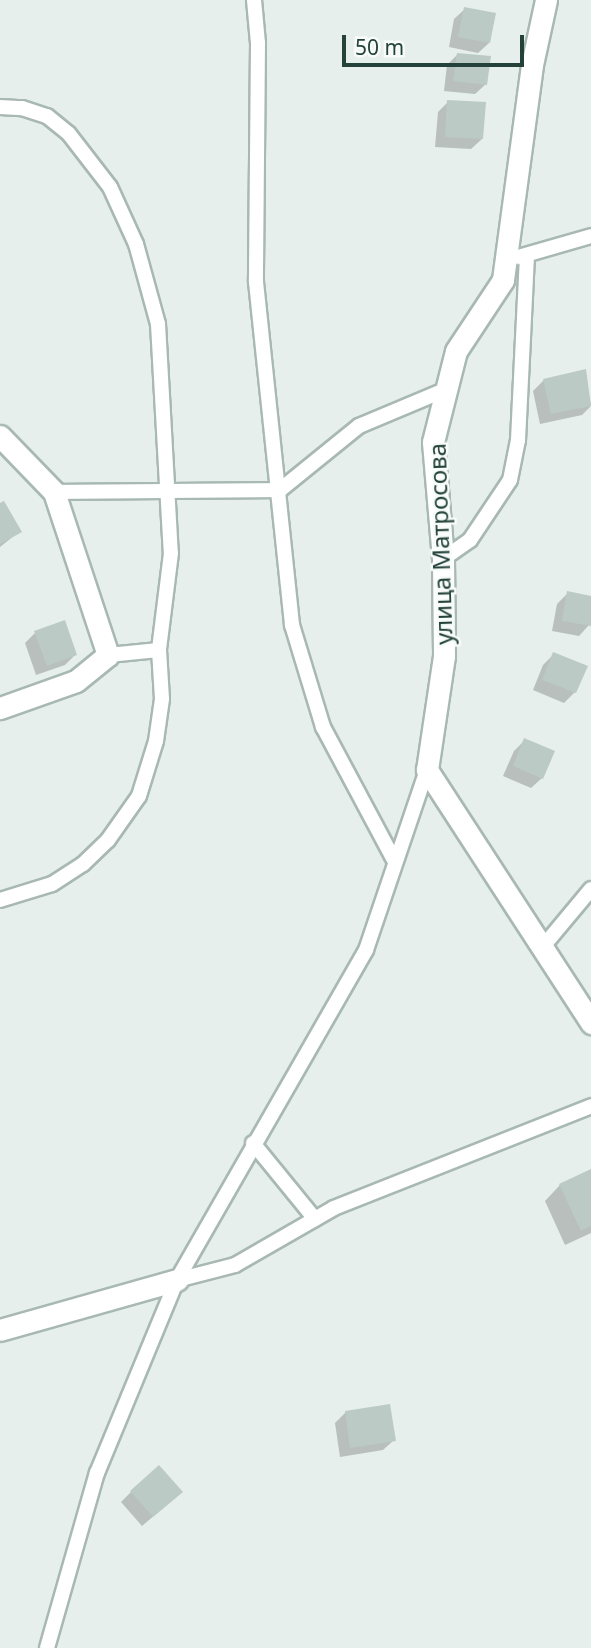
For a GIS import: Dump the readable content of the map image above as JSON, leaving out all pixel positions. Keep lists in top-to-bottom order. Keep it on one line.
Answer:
{"streets":{"street":["улица Матросова"]},"scale_bar":"50 m"}
